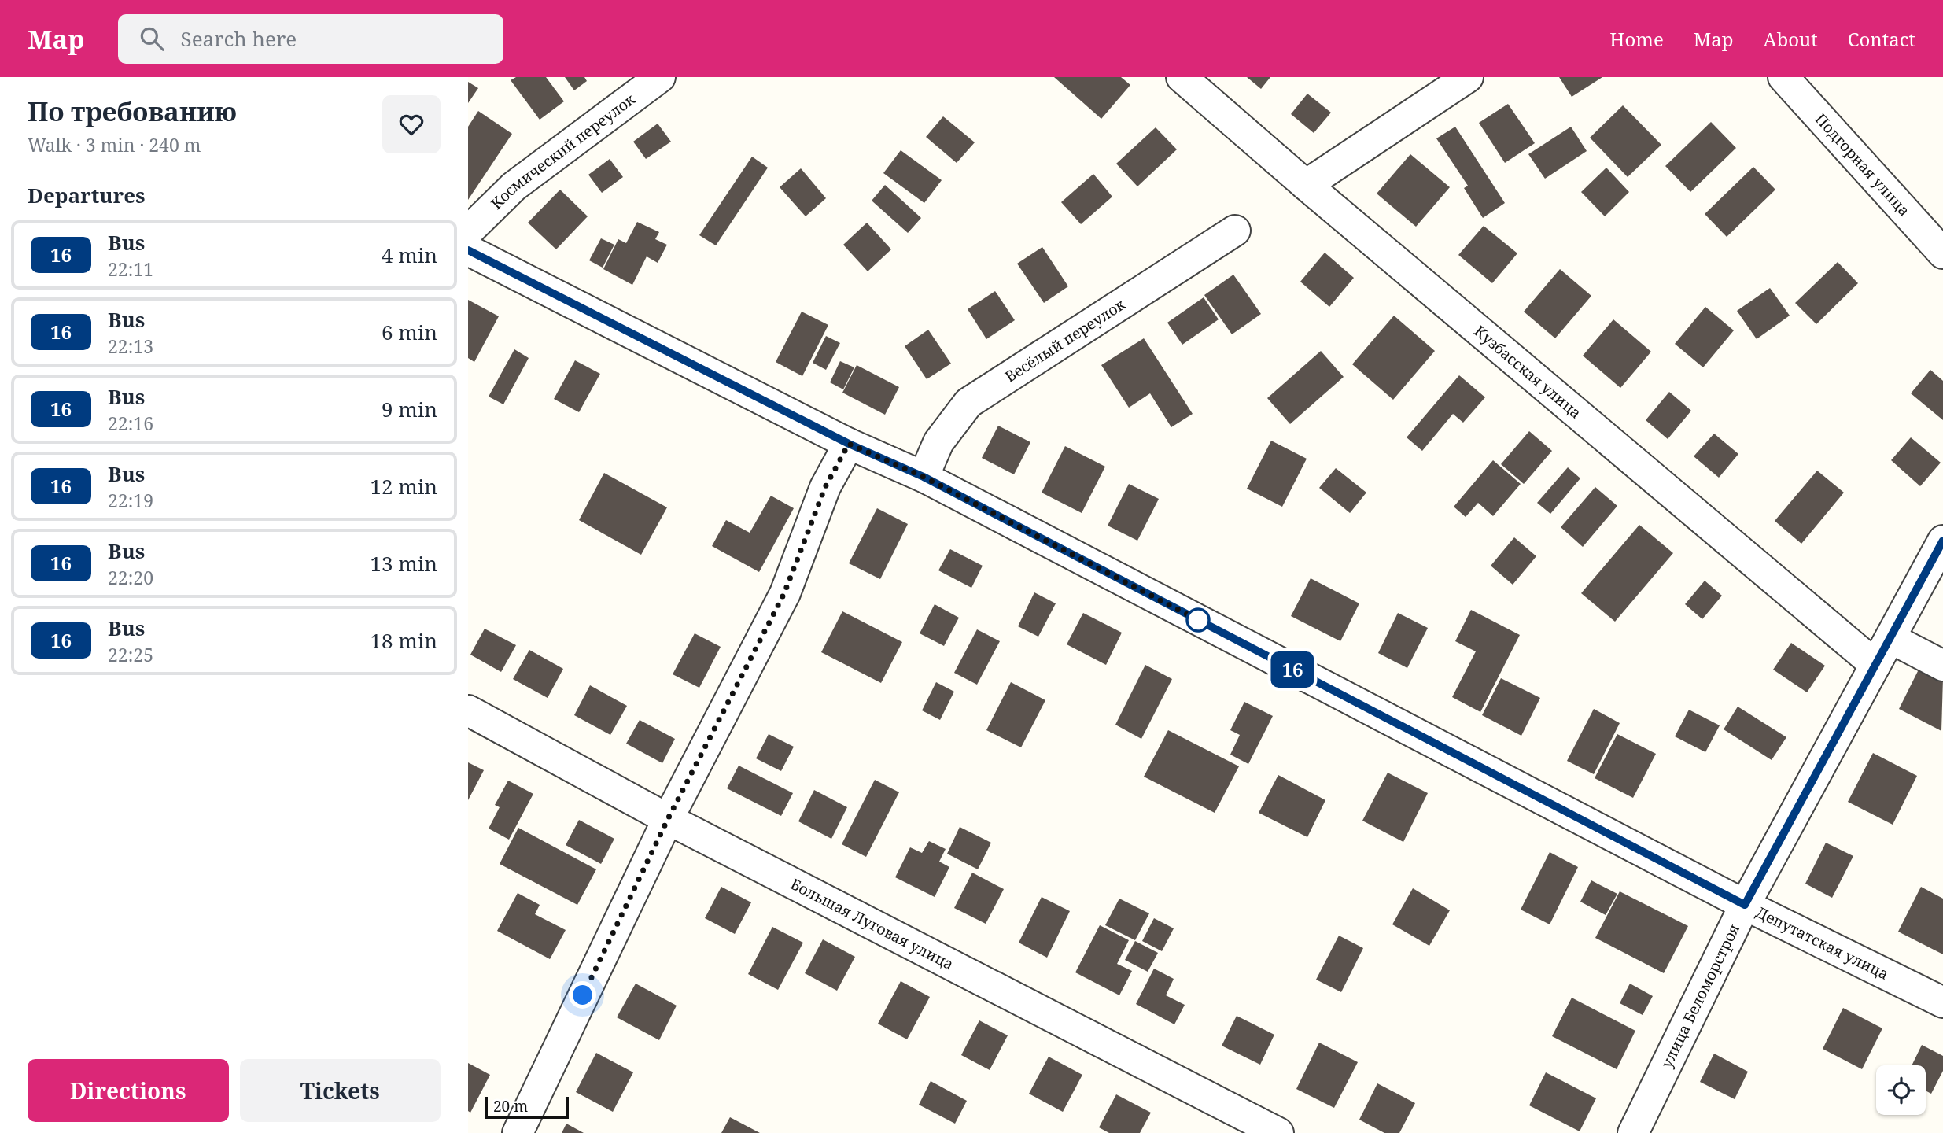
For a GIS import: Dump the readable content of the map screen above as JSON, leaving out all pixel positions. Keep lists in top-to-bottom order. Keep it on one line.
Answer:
{"streets":{"street":["Космический переулок","Подгорная улица","Весёлый переулок","Кузбасская улица","Большая Луговая улица","Депутатская улица","улица Беломорстроя"]},"crossings":[["Весёлый переулок","Депутатская улица"],["Кузбасская улица","улица Беломорстроя"],["Депутатская улица","улица Беломорстроя"]],"lines":["bus line 16"],"scale_bar":"20 m","page":{"header":"Map","search":"Search here","nav":["Home","Map","About","Contact"],"heading":[["По требованию","Walk · 3 min · 240 m"],"Departures"],"on_map":"16","list":[{"mark":"16","name":"Bus","note":"22:11","value":"4 min"},{"mark":"16","name":"Bus","note":"22:13","value":"6 min"},{"mark":"16","name":"Bus","note":"22:16","value":"9 min"},{"mark":"16","name":"Bus","note":"22:19","value":"12 min"},{"mark":"16","name":"Bus","note":"22:20","value":"13 min"},{"mark":"16","name":"Bus","note":"22:25","value":"18 min"}],"buttons":["Directions","Tickets"],"scale":"20 m"}}
